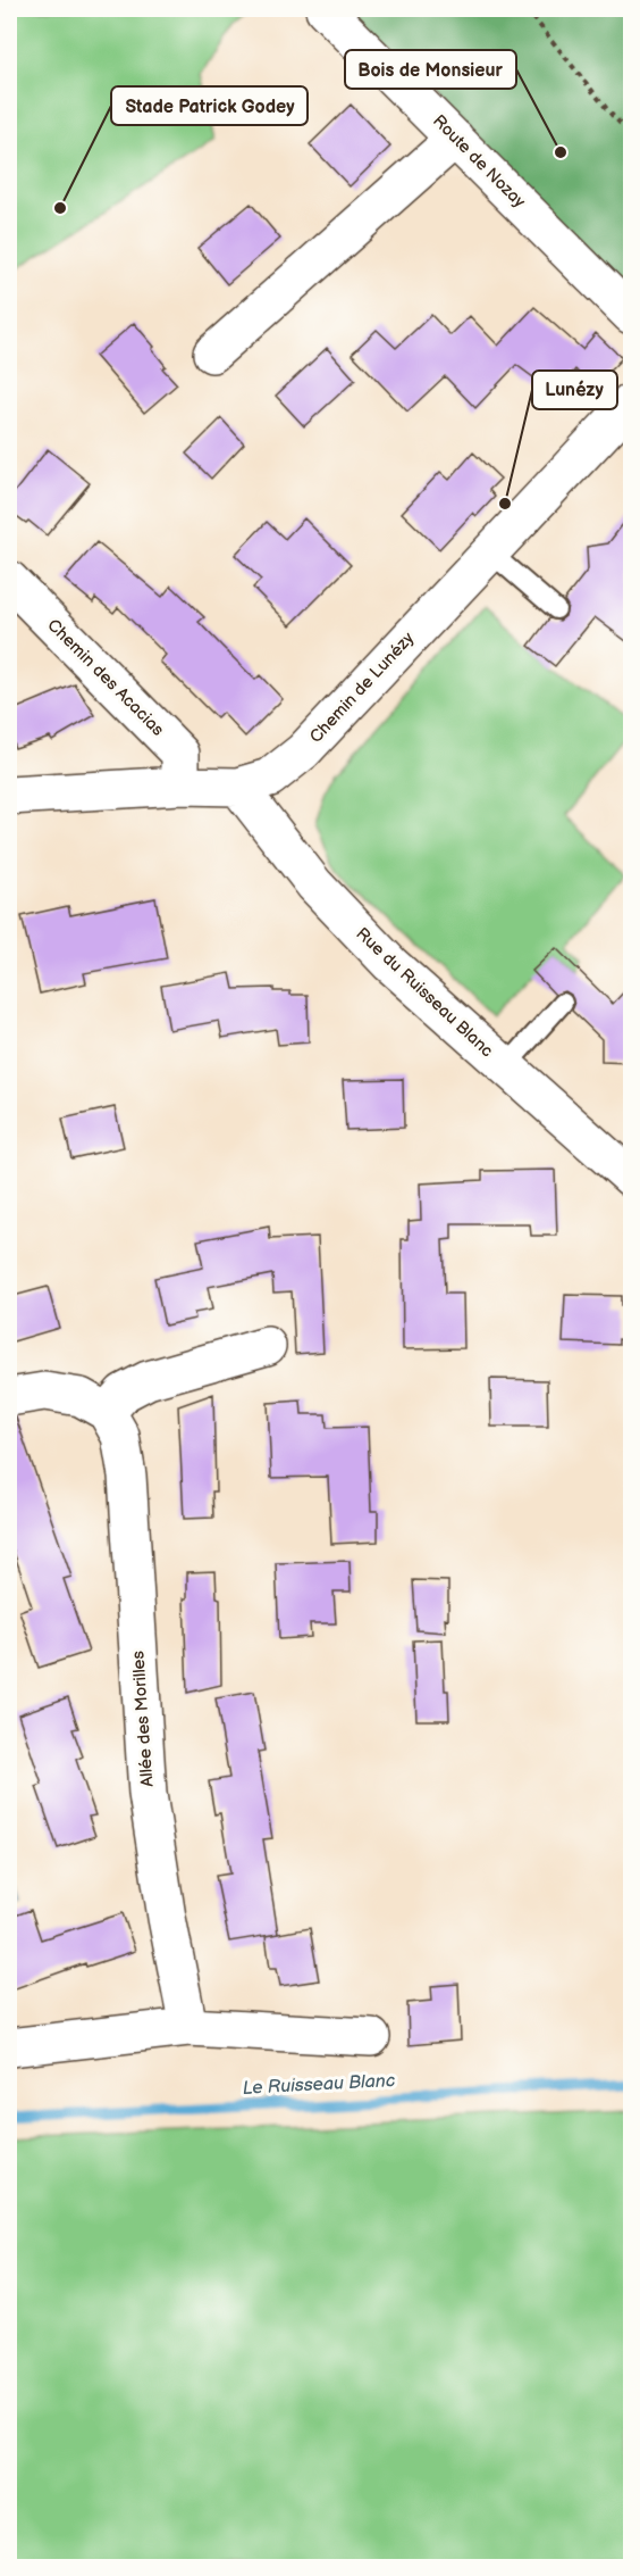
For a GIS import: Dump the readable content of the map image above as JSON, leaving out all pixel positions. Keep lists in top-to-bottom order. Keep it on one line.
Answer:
{"streets":{"street":["Route de Nozay","Chemin des Acacias","Chemin de Lunézy","Rue du Ruisseau Blanc","Allée des Morilles"]},"crossings":[["Chemin des Acacias","Chemin de Lunézy"],["Chemin de Lunézy","Rue du Ruisseau Blanc"]],"water":["Le Ruisseau Blanc"],"places":["Bois de Monsieur","Stade Patrick Godey","Lunézy"]}
